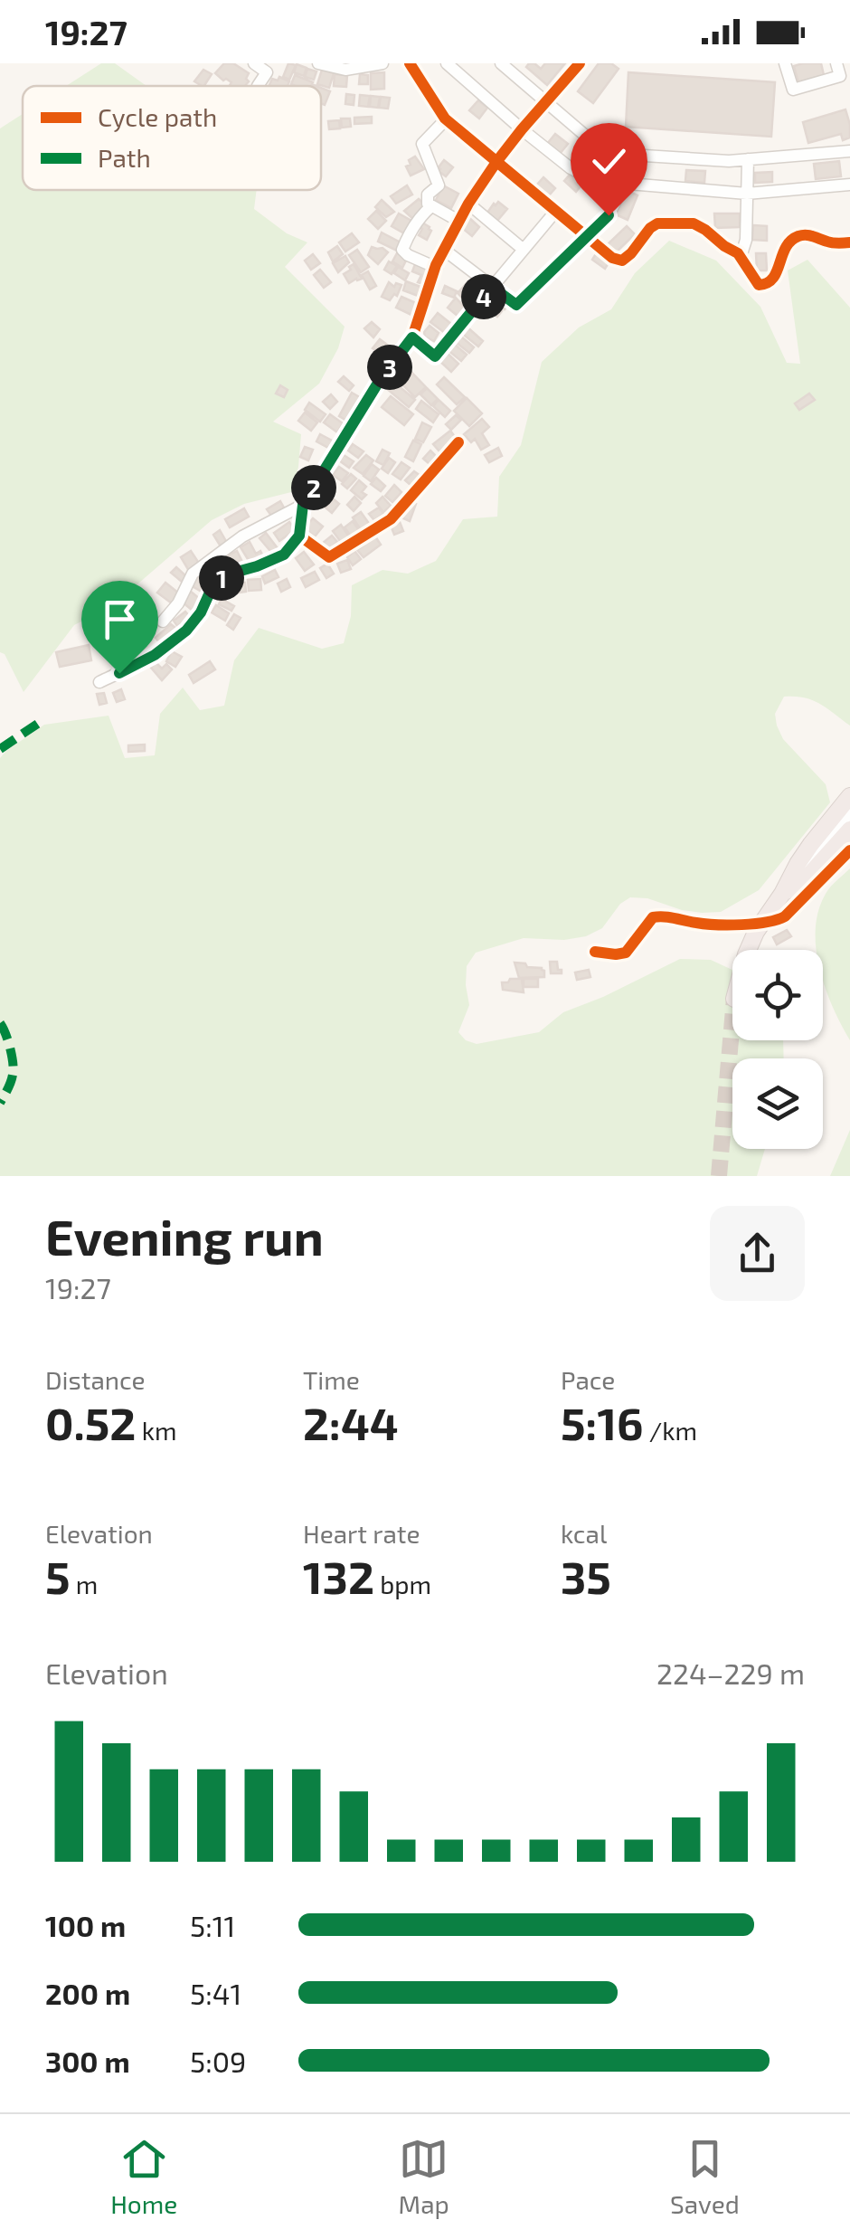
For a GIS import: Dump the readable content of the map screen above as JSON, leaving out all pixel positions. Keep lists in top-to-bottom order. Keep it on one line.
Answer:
{"legend":["Cycle path","Path"],"page":{"status":"19:27","pins":["4","3","2","1"],"heading":["Evening run","19:27"],"stats":[["Distance","0.52 km"],["Time","2:44"],["Pace","5:16 /km"],["Elevation","5 m"],["Heart rate","132 bpm"],["kcal","35"]],"chart":["Elevation","224–229 m"],"list":[{"name":"100 m","note":"5:11"},{"name":"200 m","note":"5:41"},{"name":"300 m","note":"5:09"}],"tabs":["Home","Map","Saved"]}}
